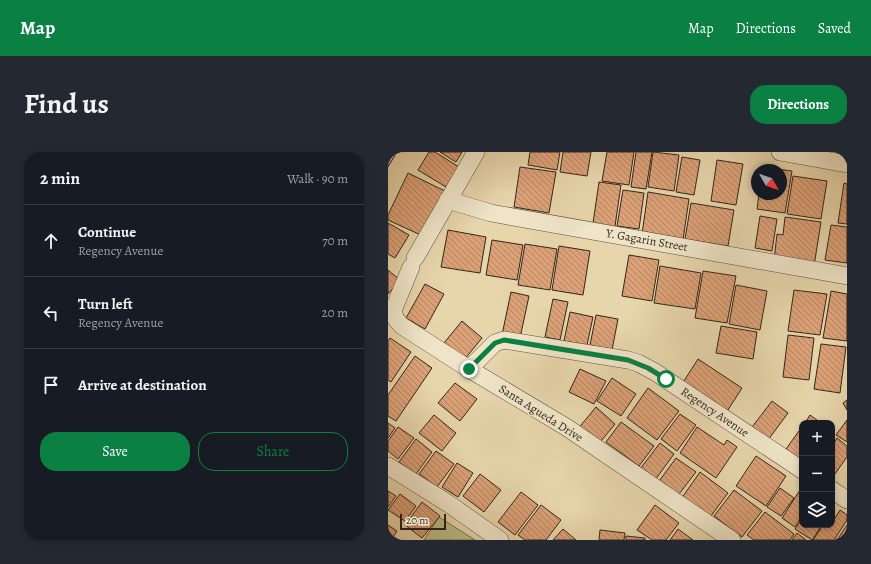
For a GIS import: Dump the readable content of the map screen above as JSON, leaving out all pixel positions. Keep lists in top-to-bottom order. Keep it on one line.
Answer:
{"streets":{"street":["Y. Gagarin Street","Regency Avenue","Santa Agueda Drive"]},"crossings":[["Y. Gagarin Street","Santa Agueda Drive"],["Regency Avenue","Santa Agueda Drive"]],"scale_bar":"20 m","north":"bottom right","page":{"header":"Map","nav":["Map","Directions","Saved"],"title":"Find us","buttons":["Directions",["Save","Share"]],"heading":["2 min","Walk · 90 m"],"list":[["Continue","Regency Avenue","70 m"],["Turn left","Regency Avenue","20 m"],"Arrive at destination"],"map_buttons":["+","−"],"scale":"20 m"}}
